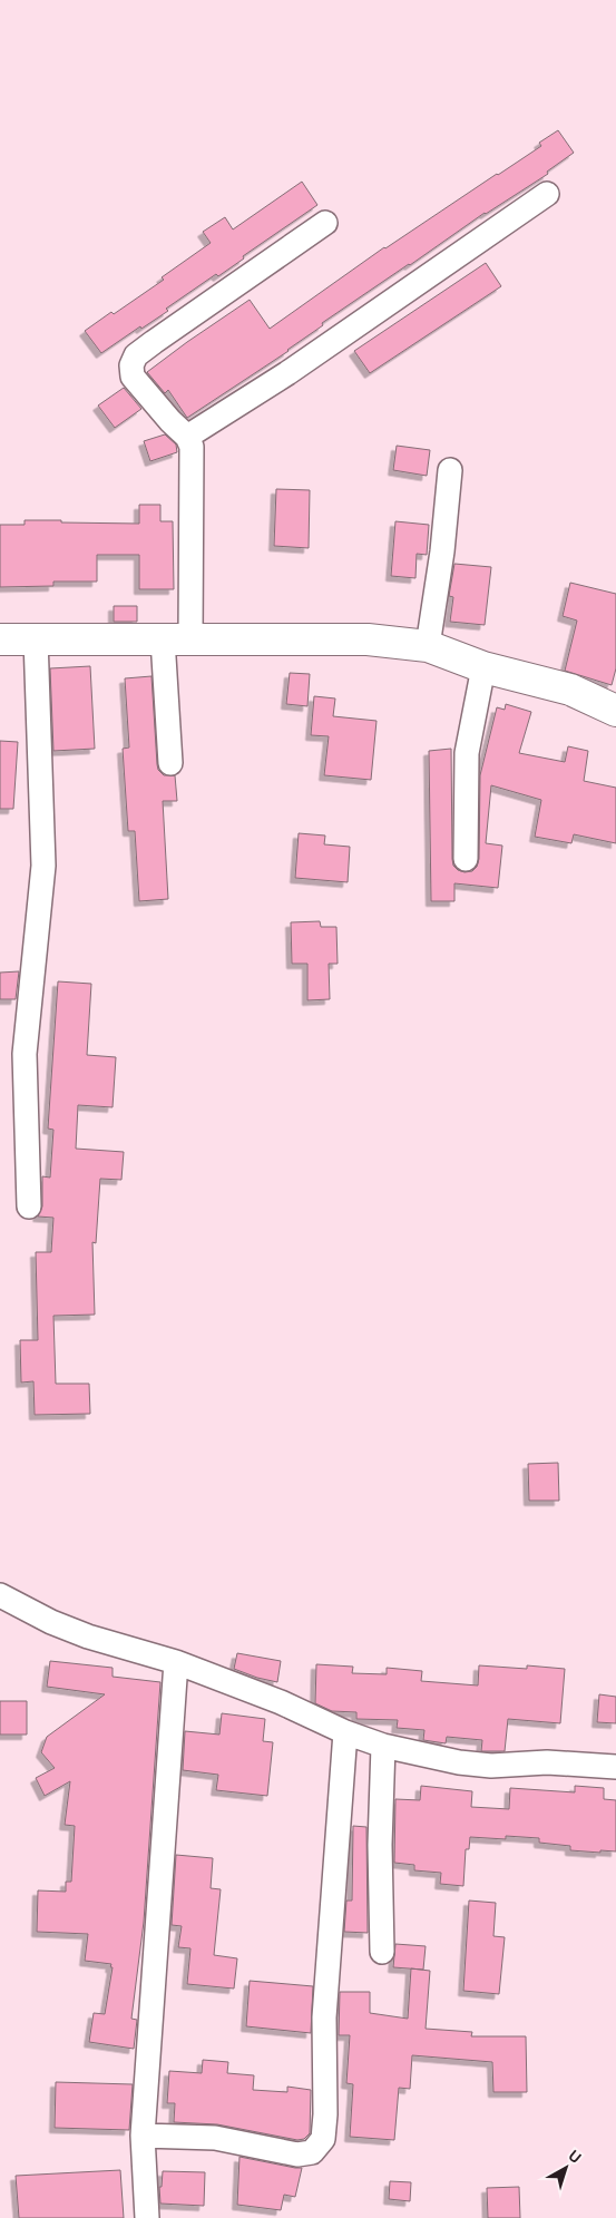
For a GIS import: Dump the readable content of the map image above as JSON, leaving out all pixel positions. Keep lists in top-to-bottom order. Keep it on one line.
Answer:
{"north":"top right"}
